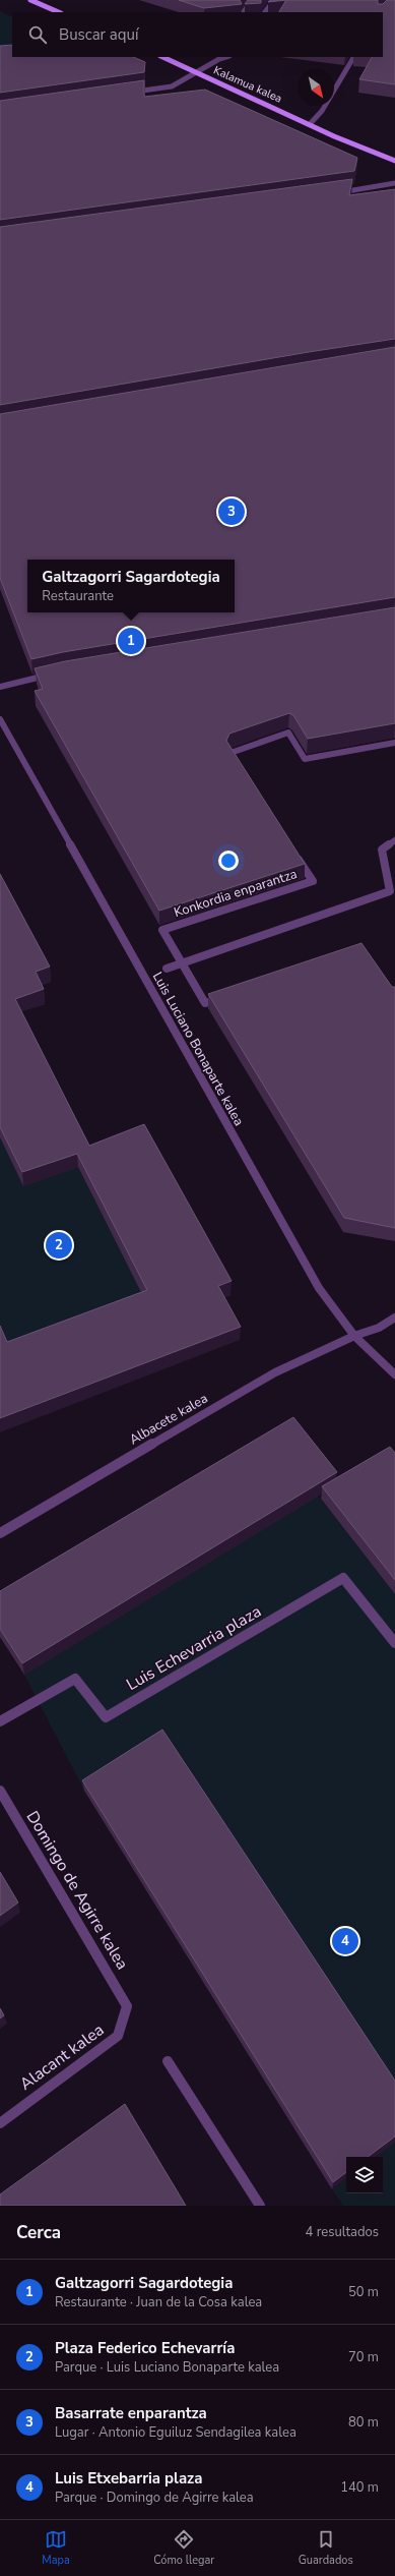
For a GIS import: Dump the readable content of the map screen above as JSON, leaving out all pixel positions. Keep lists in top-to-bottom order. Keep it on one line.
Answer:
{"streets":{"street":["Kalamua kalea","Konkordia enparantza","Luis Luciano Bonaparte kalea","Albacete kalea","Luis Echevarria plaza","Domingo de Agirre kalea","Alacant kalea"]},"crossings":[["Luis Luciano Bonaparte kalea","Albacete kalea"],["Domingo de Agirre kalea","Alacant kalea"]],"north":"bottom right","page":{"search":"Buscar aquí","pins":["3","1","2","4"],"popup":["Galtzagorri Sagardotegia","Restaurante"],"heading":["Cerca","4 resultados"],"list":[{"mark":"1","name":"Galtzagorri Sagardotegia","note":"Restaurante · Juan de la Cosa kalea","value":"50 m"},{"mark":"2","name":"Plaza Federico Echevarría","note":"Parque · Luis Luciano Bonaparte kalea","value":"70 m"},{"mark":"3","name":"Basarrate enparantza","note":"Lugar · Antonio Eguiluz Sendagilea kalea","value":"80 m"},{"mark":"4","name":"Luis Etxebarria plaza","note":"Parque · Domingo de Agirre kalea","value":"140 m"}],"nav":["Mapa","Cómo llegar","Guardados"]}}
